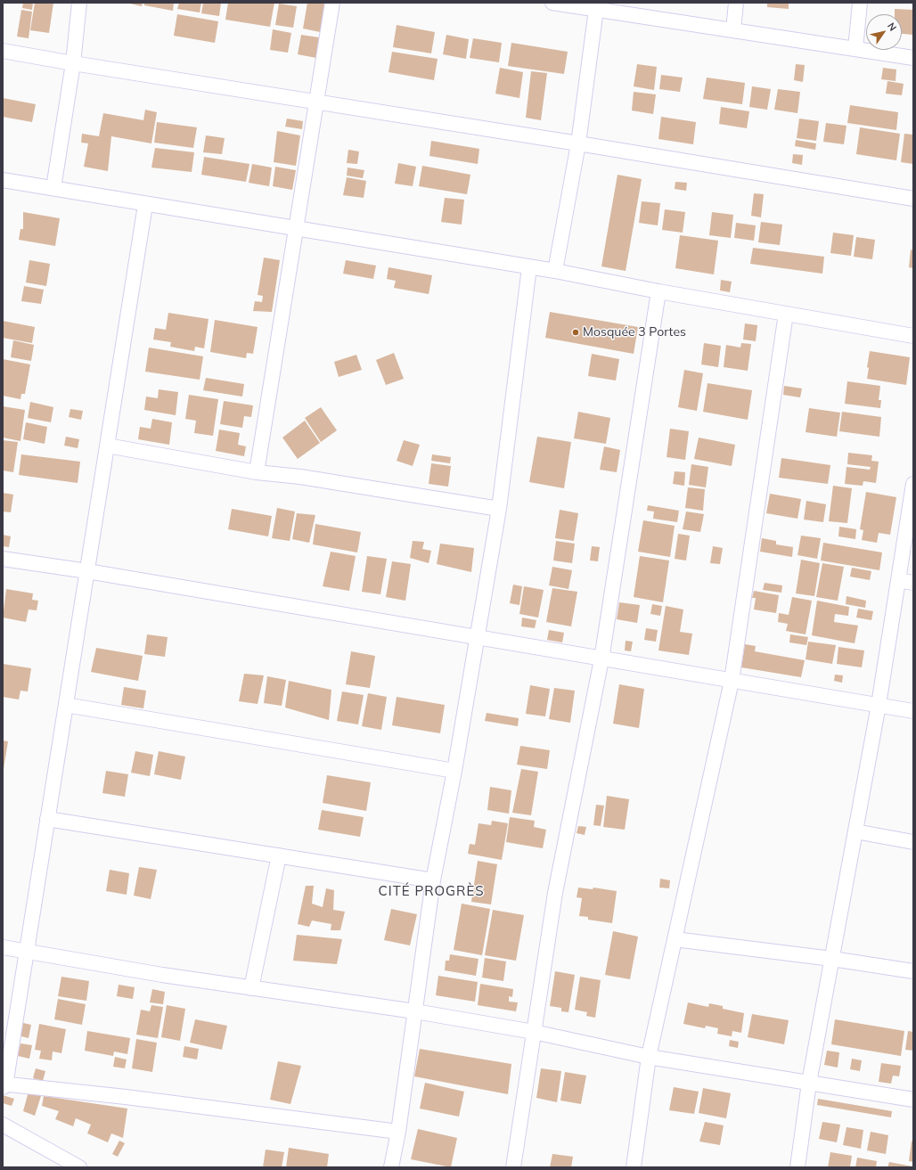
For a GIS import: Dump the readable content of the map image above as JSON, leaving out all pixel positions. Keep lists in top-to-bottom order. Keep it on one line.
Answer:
{"districts":["CITÉ PROGRÈS"],"places":["Mosquée 3 Portes"],"north":"top right"}
